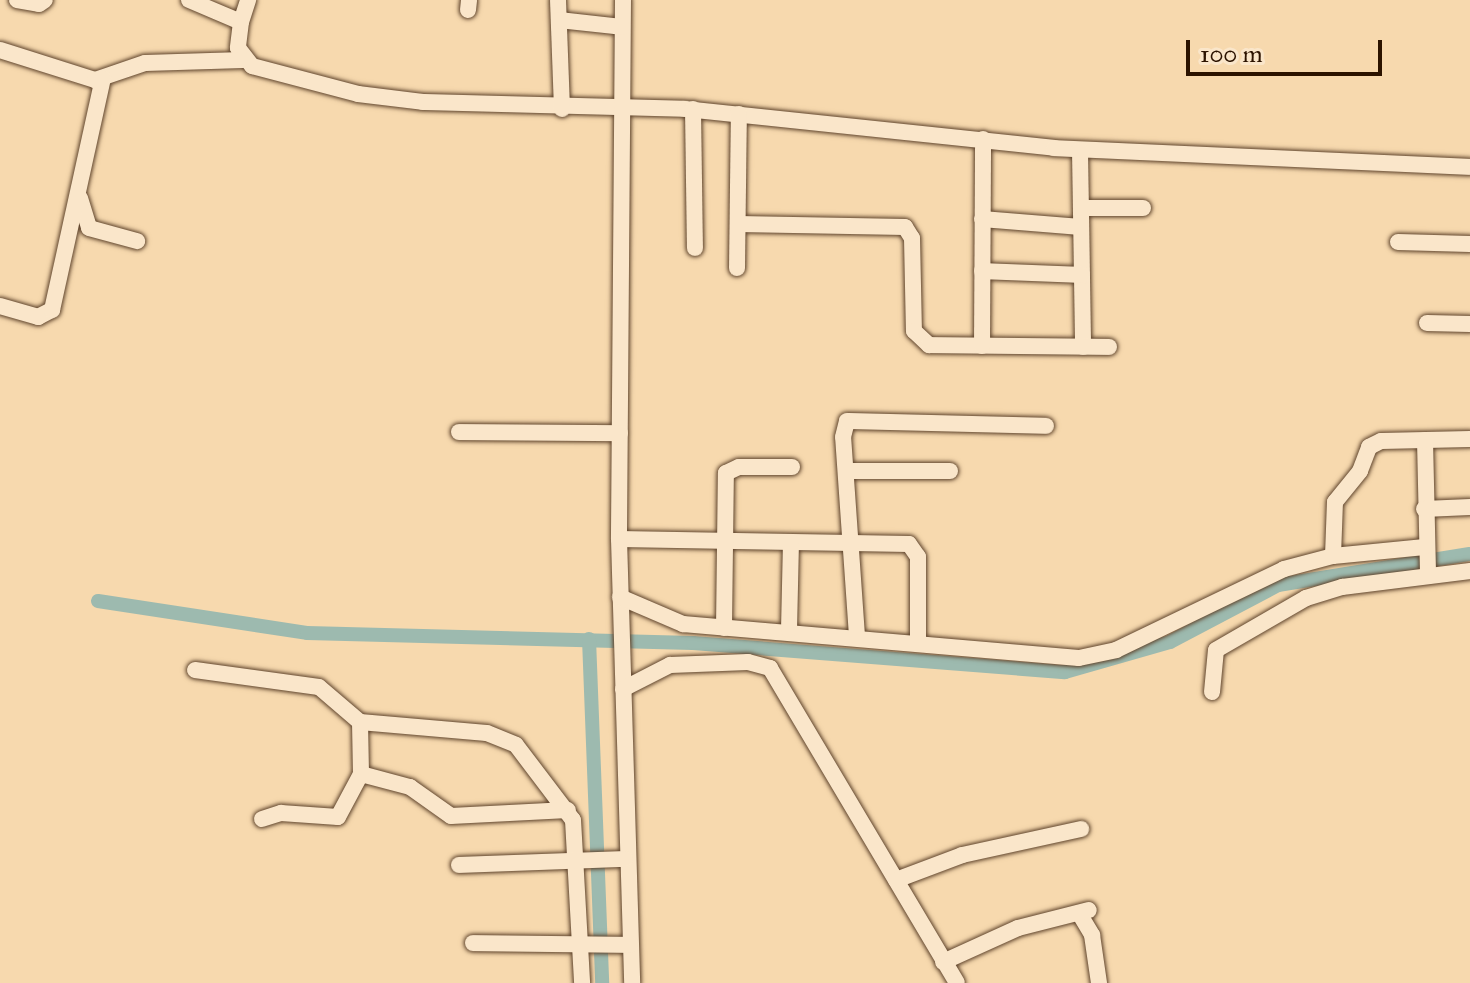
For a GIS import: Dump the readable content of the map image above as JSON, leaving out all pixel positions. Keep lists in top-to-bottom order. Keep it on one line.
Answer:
{"scale_bar":"100 m"}
